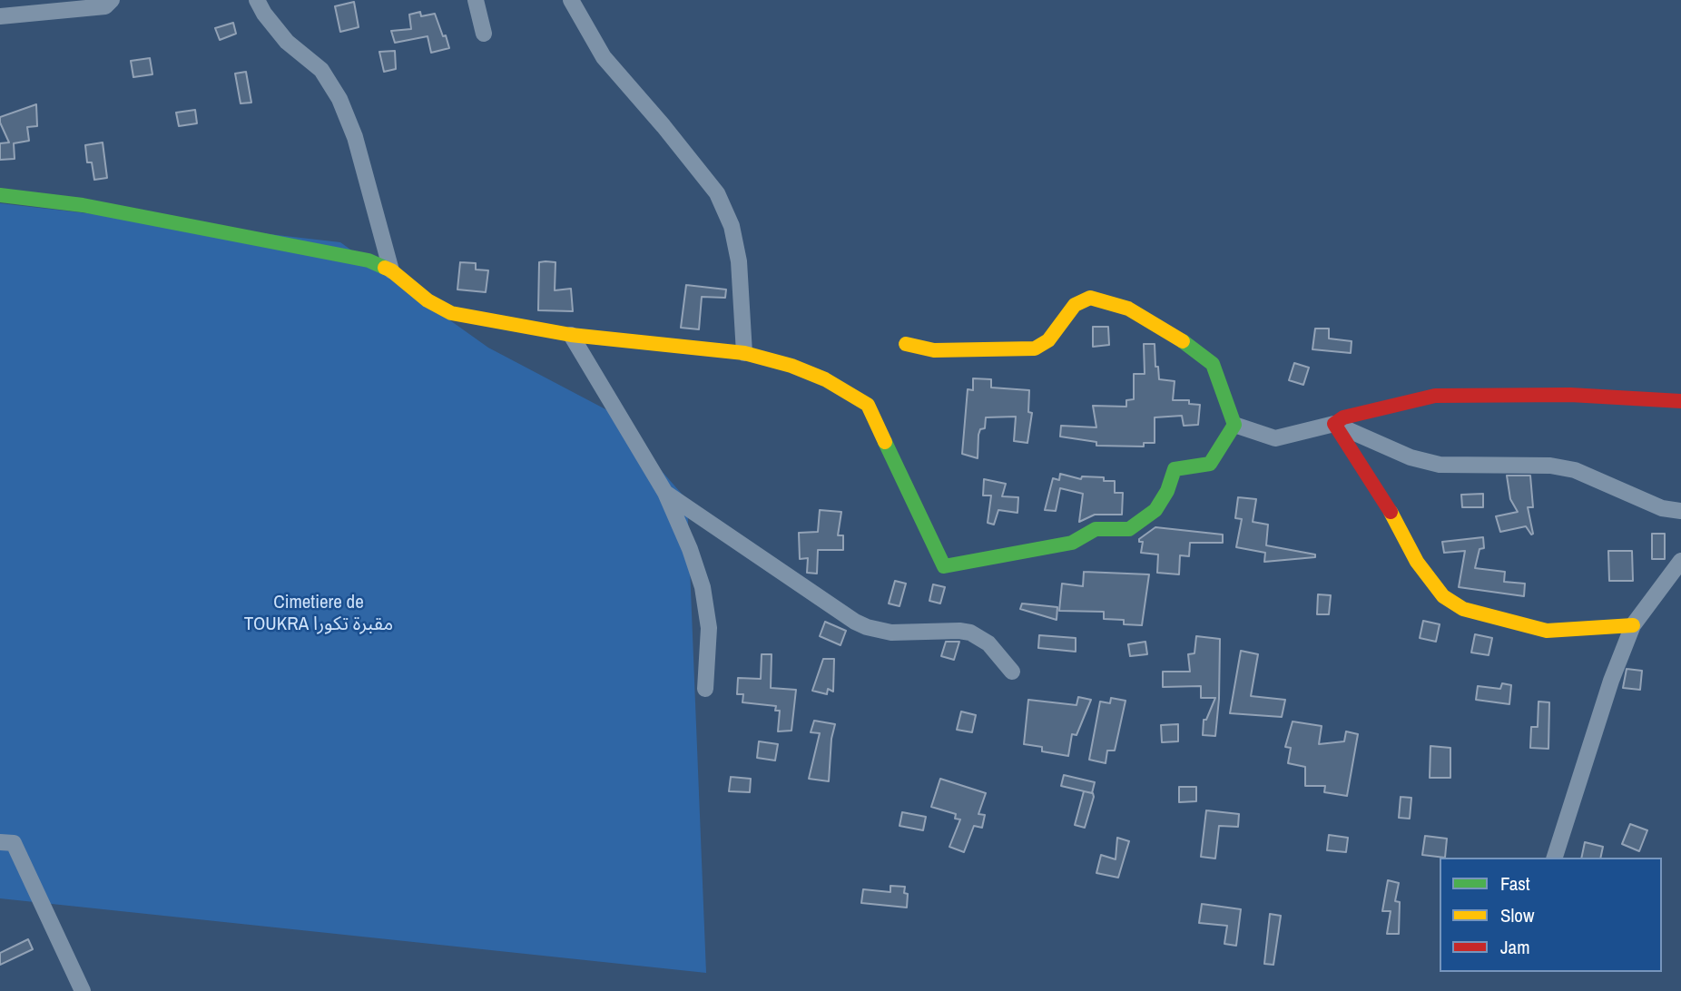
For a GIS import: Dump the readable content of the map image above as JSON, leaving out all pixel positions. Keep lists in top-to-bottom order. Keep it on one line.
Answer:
{"parks":["Cimetiere de TOUKRA مقبرة تكورا"],"legend":["Fast","Slow","Jam"]}
